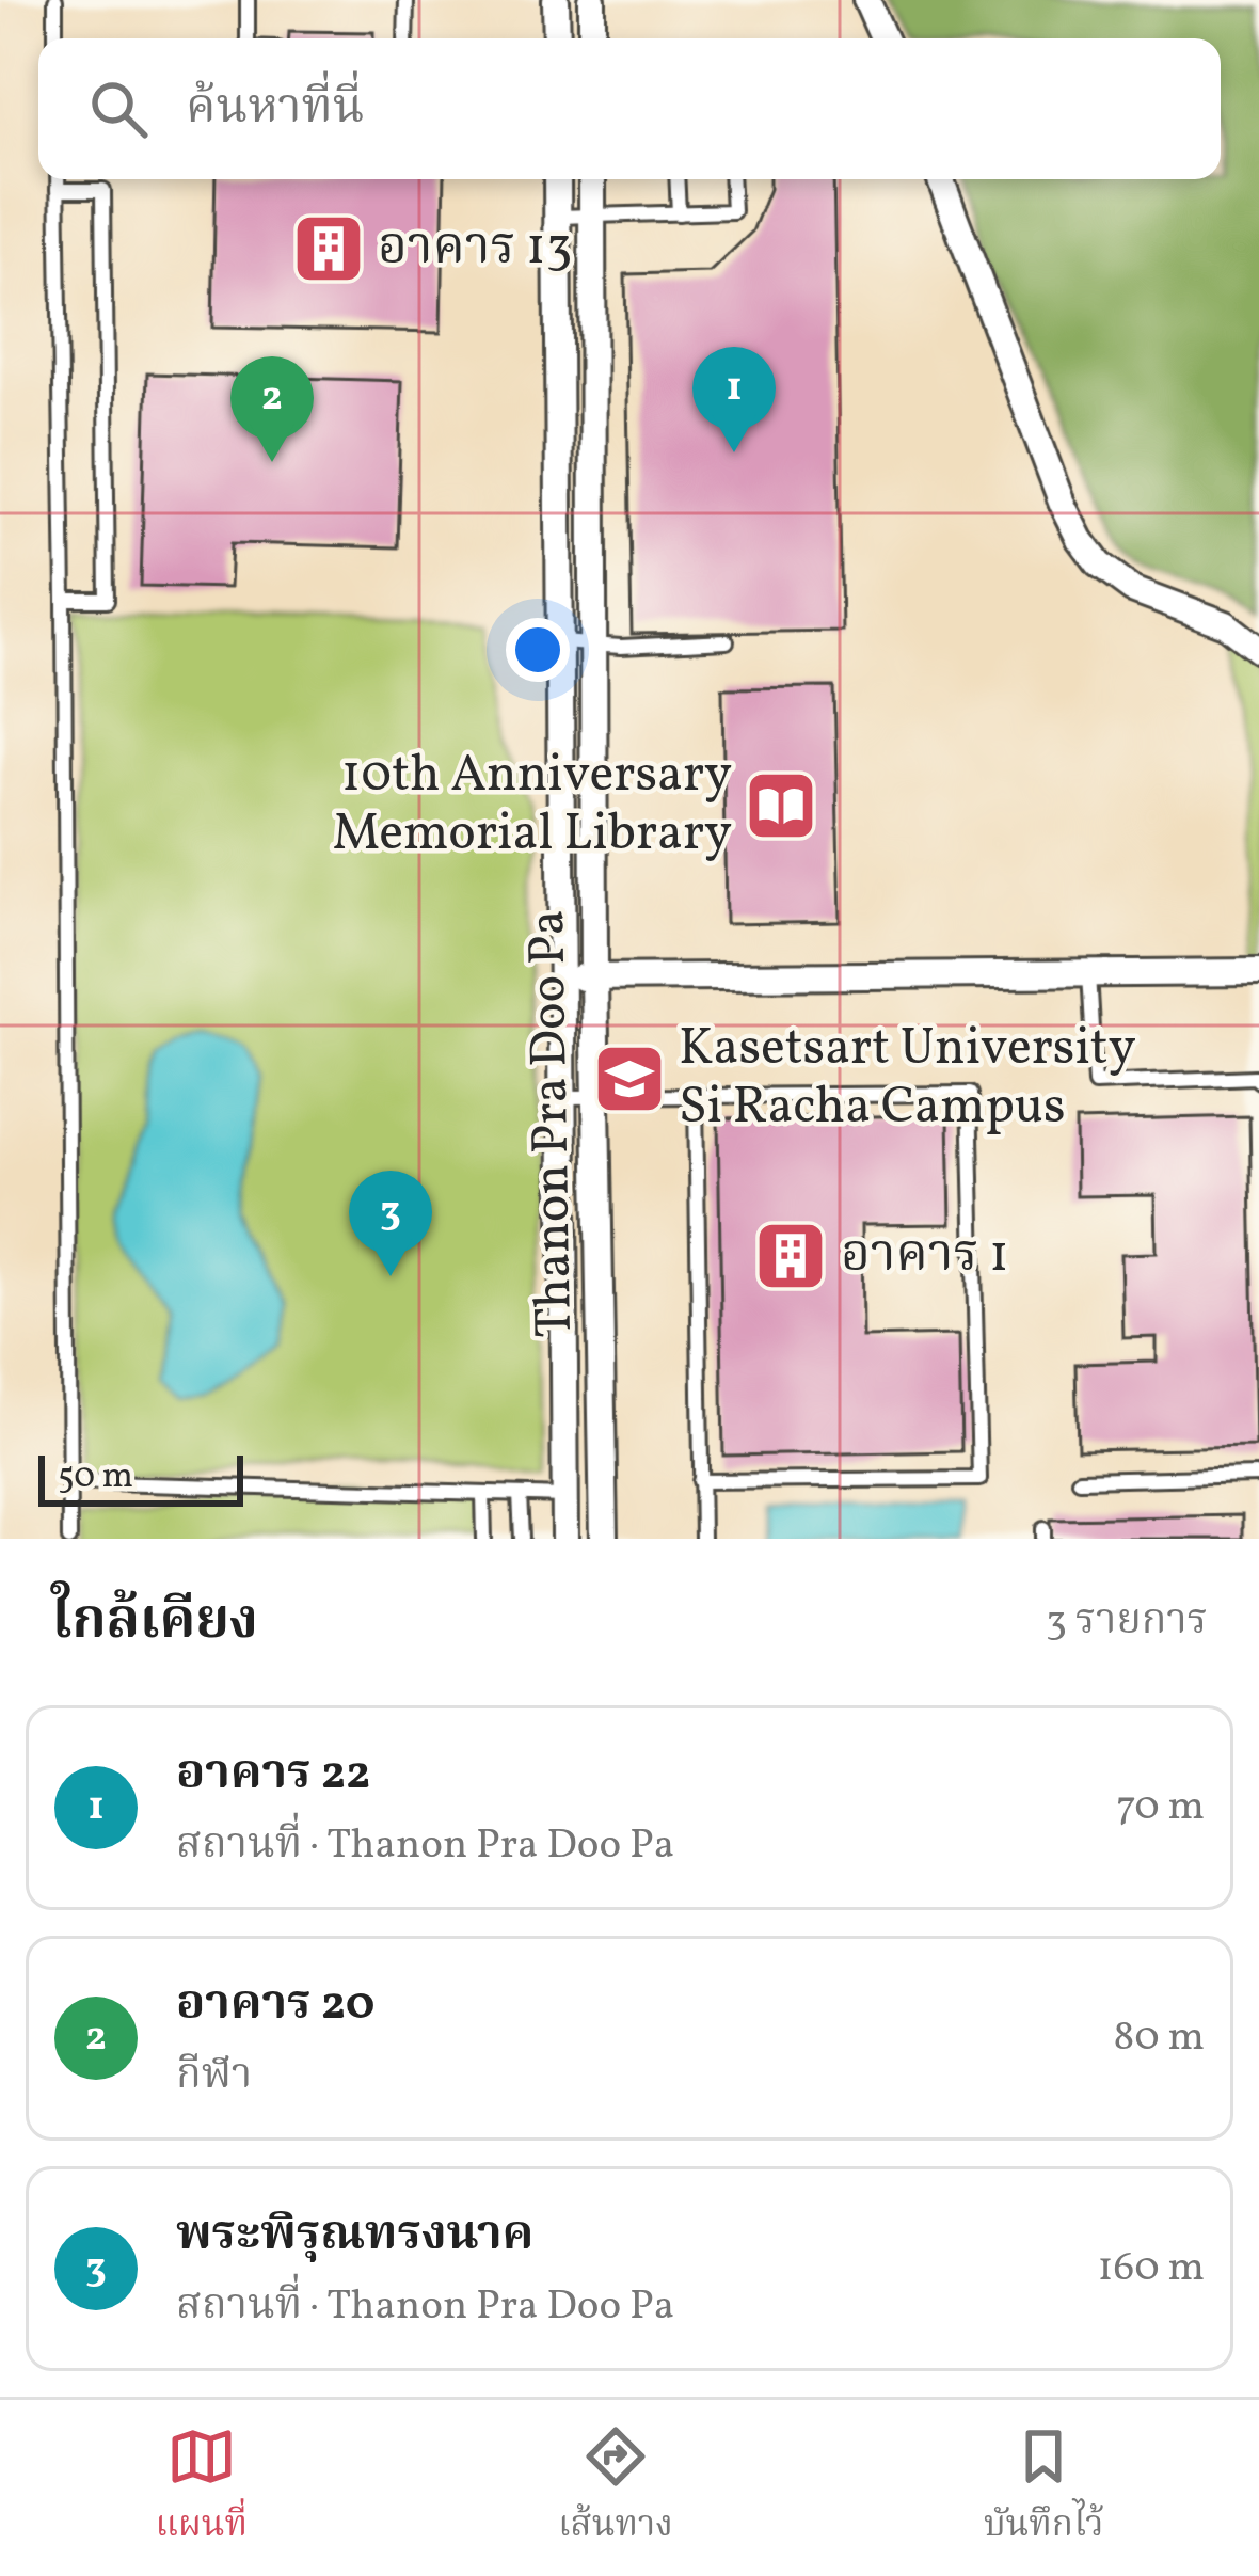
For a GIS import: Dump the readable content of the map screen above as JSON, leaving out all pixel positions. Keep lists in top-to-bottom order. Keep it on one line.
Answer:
{"streets":{"street":["Thanon Pra Doo Pa"]},"places":{"building":["อาคาร 13","อาคาร 1"],"library":["10th Anniversary Memorial Library"],"school or university":["Kasetsart University Si Racha Campus"]},"scale_bar":"50 m","page":{"search":"ค้นหาที่นี่","pins":["1","2","3"],"scale":"50 m","heading":["ใกล้เคียง","3 รายการ"],"list":[{"mark":"1","name":"อาคาร 22","note":"สถานที่ · Thanon Pra Doo Pa","value":"70 m"},{"mark":"2","name":"อาคาร 20","note":"กีฬา","value":"80 m"},{"mark":"3","name":"พระพิรุณทรงนาค","note":"สถานที่ · Thanon Pra Doo Pa","value":"160 m"}],"nav":["แผนที่","เส้นทาง","บันทึกไว้"]}}
